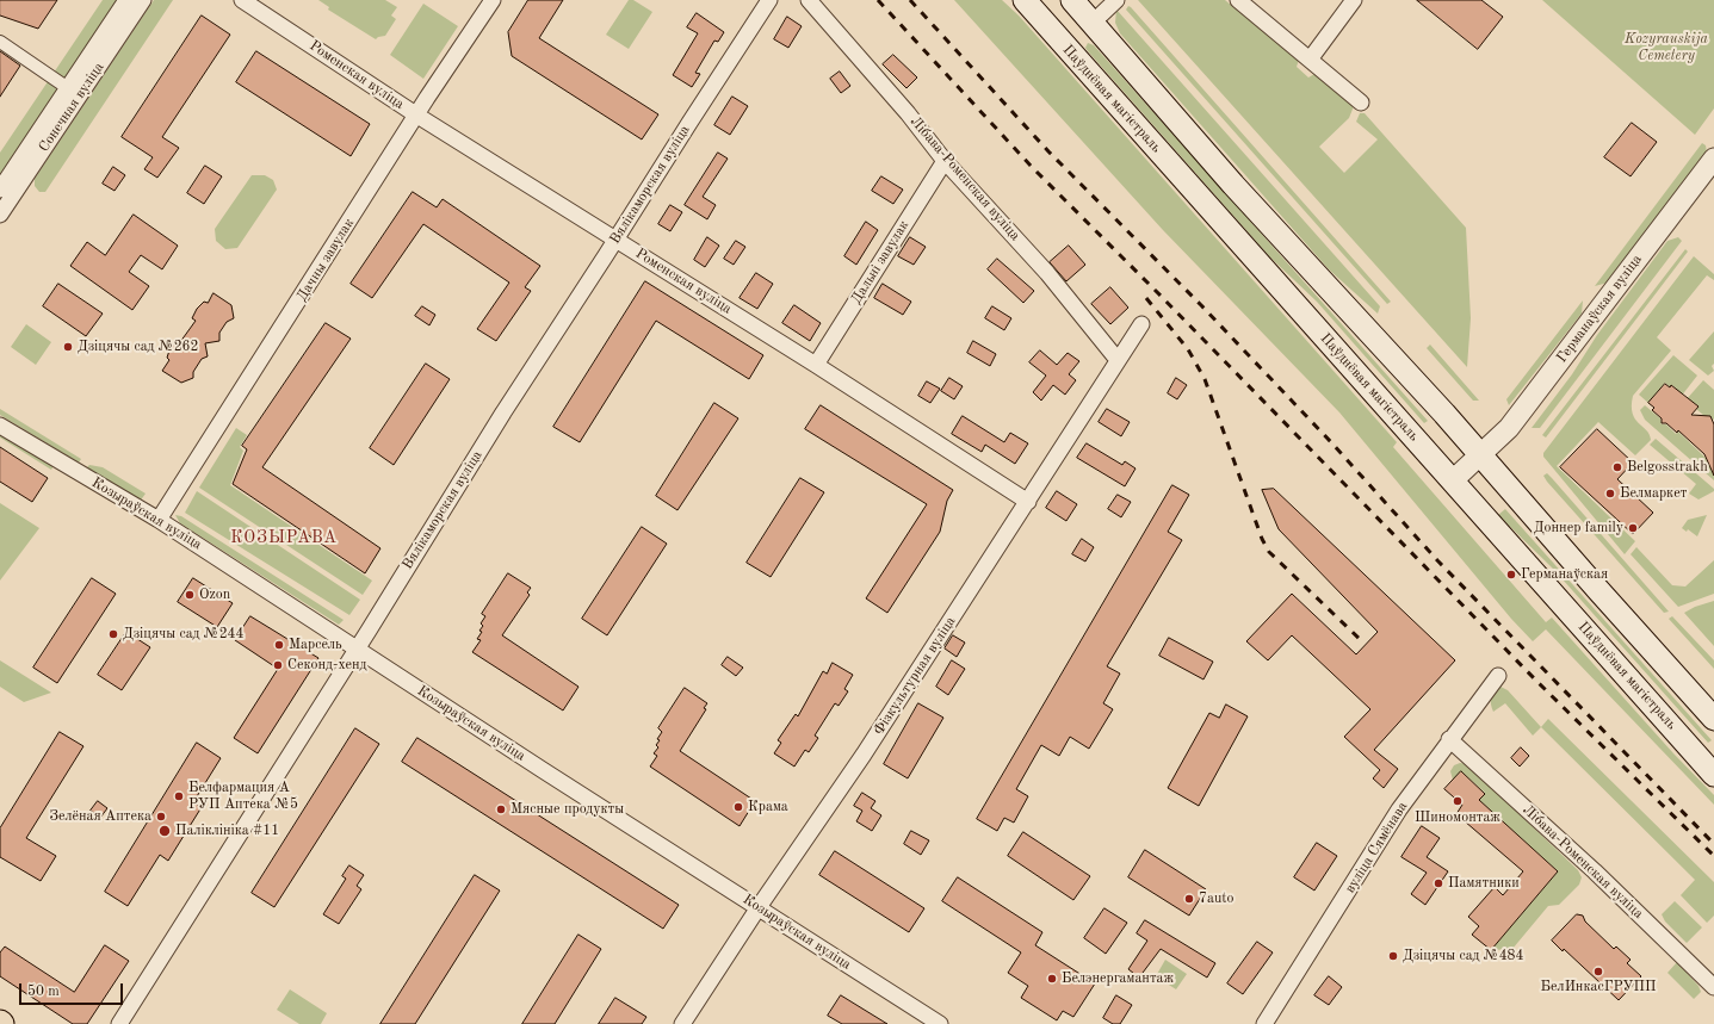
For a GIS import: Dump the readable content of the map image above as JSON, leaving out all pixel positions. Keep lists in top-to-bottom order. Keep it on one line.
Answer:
{"streets":{"main road":["Паўднёвая магістраль"],"street":["Роменская вуліца","Сонечная вуліца","Лібава-Роменская вуліца","Вялікаморская вуліца","Дачны завулак","Дальні завулак","Германаўская вуліца","Козыраўская вуліца","Фізкультурная вуліца","вуліца Сямёнава"]},"crossings":[["Роменская вуліца","Вялікаморская вуліца"],["Роменская вуліца","Дачны завулак"],["Роменская вуліца","Дальні завулак"],["Роменская вуліца","Фізкультурная вуліца"],["Паўднёвая магістраль","Германаўская вуліца"],["Лібава-Роменская вуліца","Дальні завулак"],["Лібава-Роменская вуліца","Фізкультурная вуліца"],["Лібава-Роменская вуліца","вуліца Сямёнава"],["Вялікаморская вуліца","Козыраўская вуліца"],["Дачны завулак","Козыраўская вуліца"],["Козыраўская вуліца","Фізкультурная вуліца"]],"districts":["КОЗЫРАВА"],"parks":["Kozyrauskija Cemetery"],"places":["Дзіцячы сад №262","Belgosstrakh","Белмаркет","Доннер family","Германаўская","Ozon","Дзіцячы сад №244","Марсель","Секонд-хенд","Белфармация А РУП Аптека №5","Шиномонтаж","Крама","Мясные продукты","Зелёная Аптека","Паліклініка #11","Памятники","7auto","Дзіцячы сад №484","БелИнкасГРУПП","Белэнергамантаж"],"scale_bar":"50 m"}
